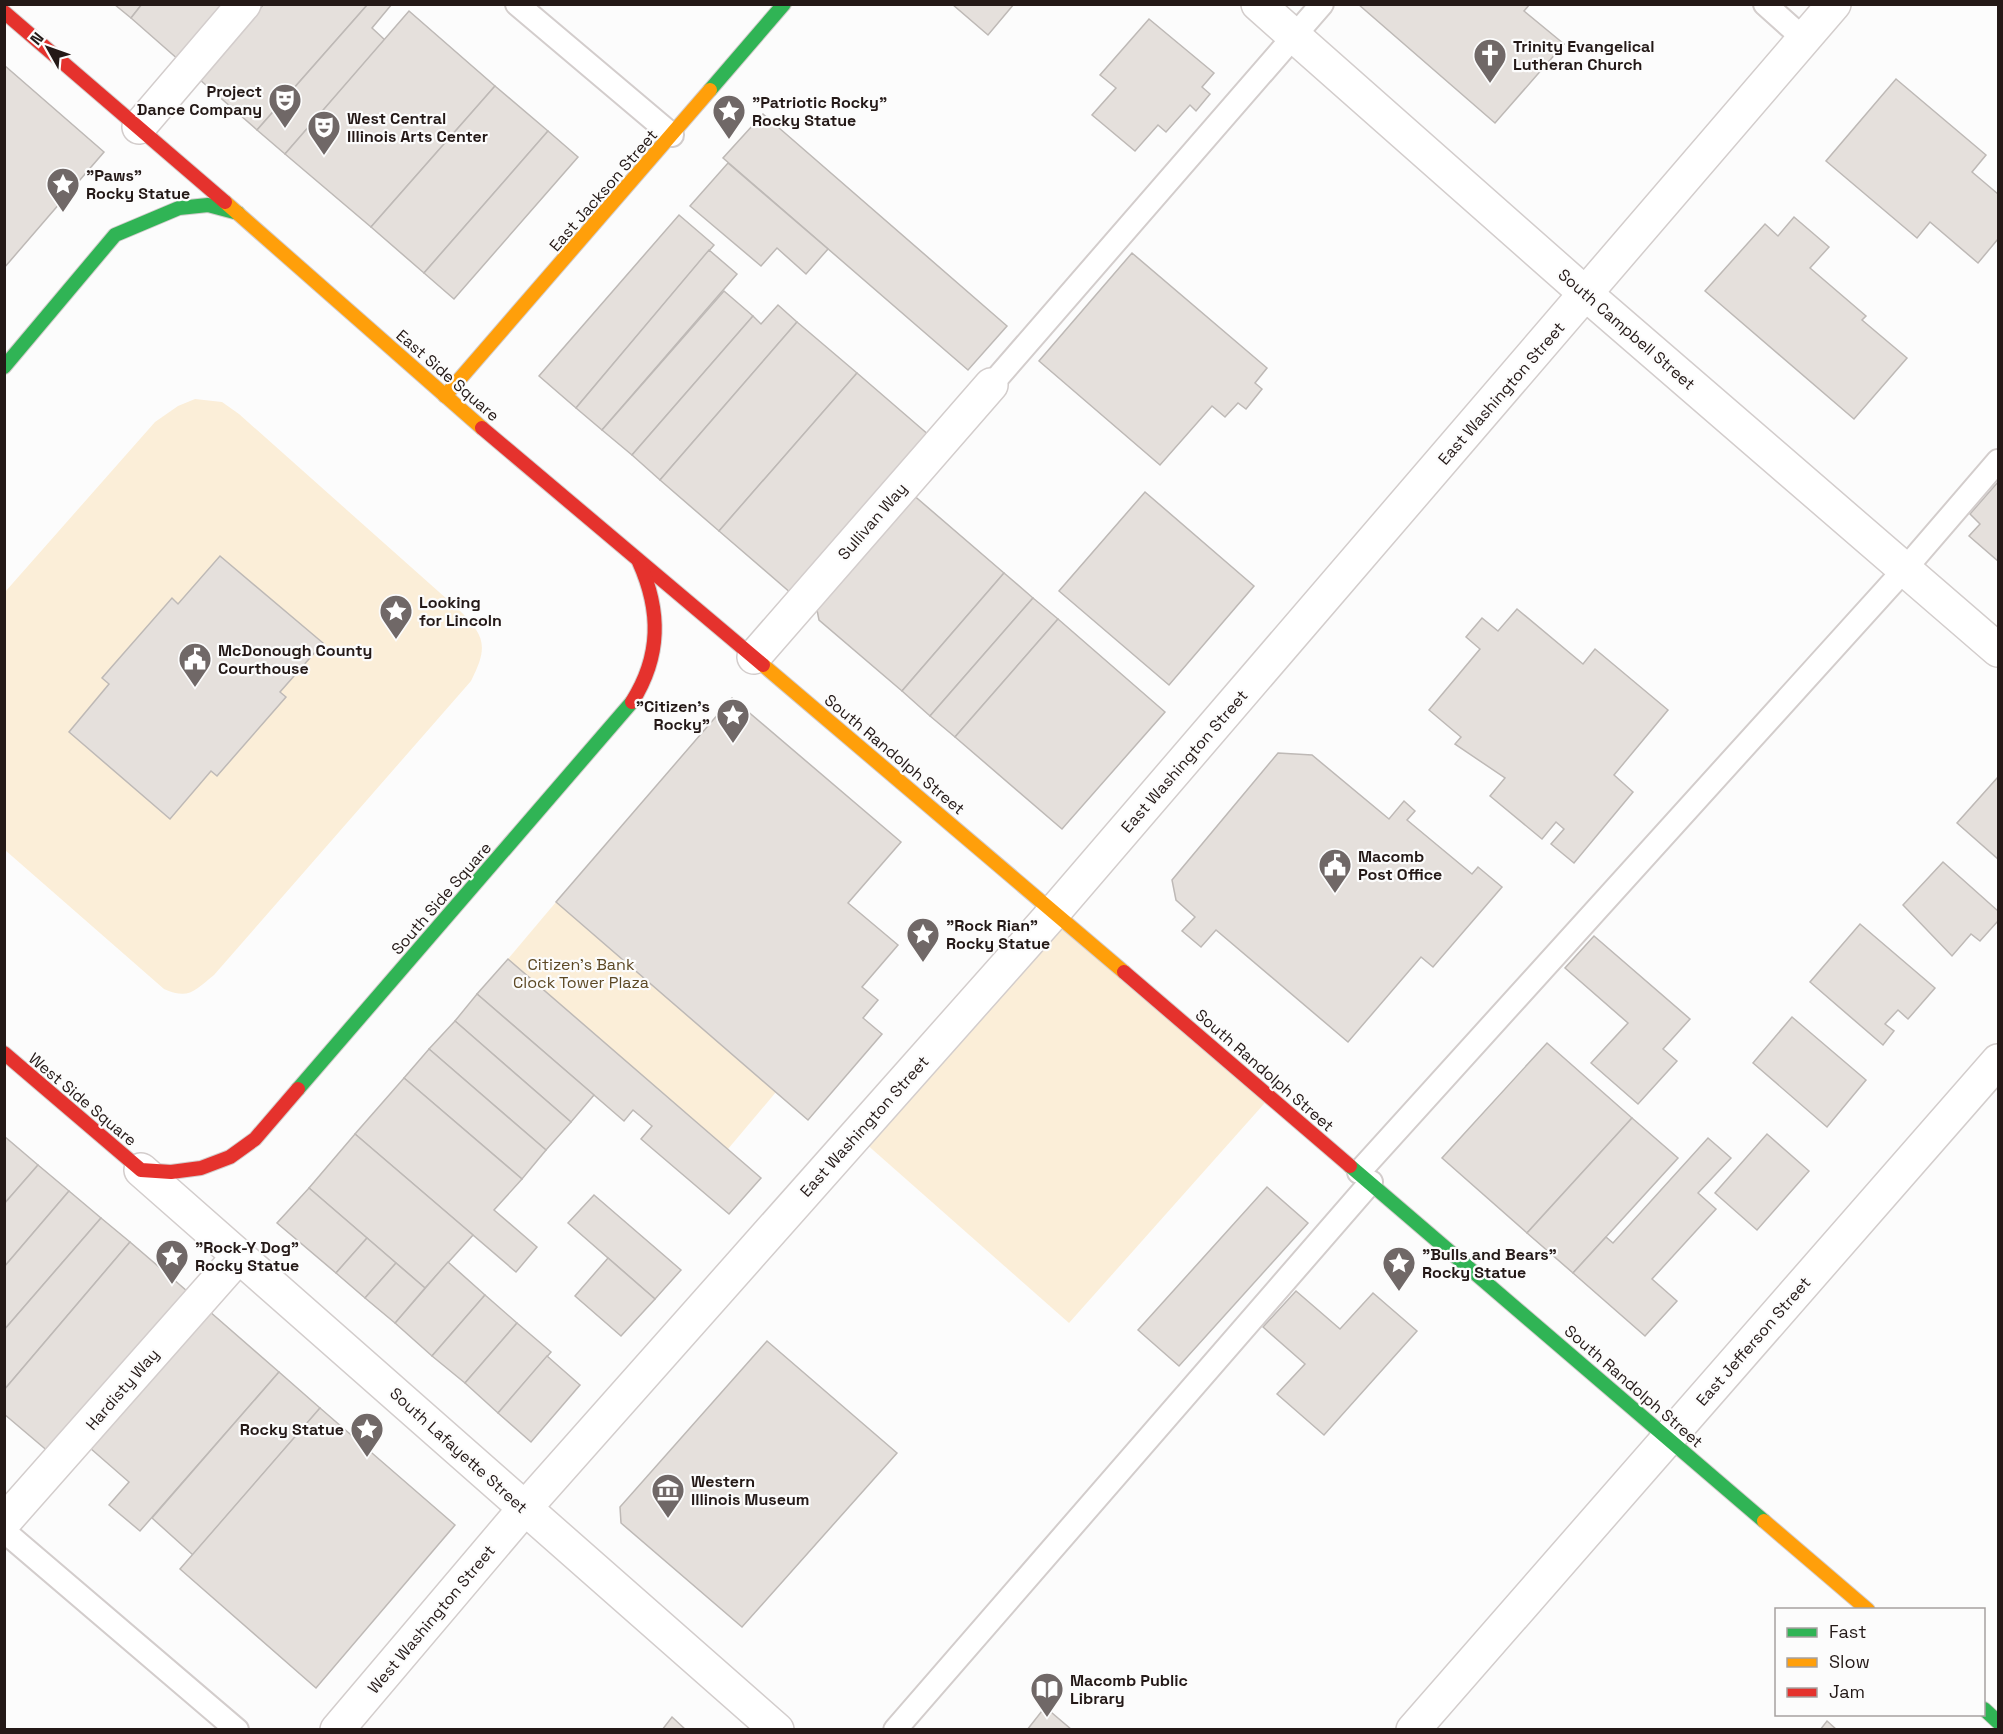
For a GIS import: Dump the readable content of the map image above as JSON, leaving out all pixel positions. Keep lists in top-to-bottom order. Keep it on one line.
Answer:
{"streets":{"street":["East Jackson Street","South Campbell Street","East Side Square","East Washington Street","Sullivan Way","South Randolph Street","South Side Square","West Side Square","East Jefferson Street","Hardisty Way","South Lafayette Street","West Washington Street"]},"crossings":[["East Jackson Street","East Side Square"],["South Campbell Street","East Washington Street"],["East Side Square","South Randolph Street"],["East Side Square","South Side Square"],["East Washington Street","South Randolph Street"],["East Washington Street","South Lafayette Street"],["East Washington Street","West Washington Street"],["Sullivan Way","South Randolph Street"],["South Randolph Street","South Side Square"],["South Randolph Street","East Jefferson Street"],["South Side Square","West Side Square"],["South Side Square","South Lafayette Street"],["West Side Square","South Lafayette Street"],["Hardisty Way","South Lafayette Street"],["South Lafayette Street","West Washington Street"]],"parks":["Citizen's Bank Clock Tower Plaza"],"places":{"church":["Trinity Evangelical Lutheran Church"],"theatre":["Project Dance Company","West Central Illinois Arts Center"],"place":["\"Patriotic Rocky\" Rocky Statue","\"Paws\" Rocky Statue","Looking for Lincoln","\"Citizen's Rocky\"","\"Rock Rian\" Rocky Statue","\"Rock-Y Dog\" Rocky Statue","\"Bulls and Bears\" Rocky Statue","Rocky Statue"],"public building":["McDonough County Courthouse","Macomb Post Office"],"museum":["Western Illinois Museum"],"library":["Macomb Public Library"]},"legend":["Fast","Slow","Jam"],"north":"top left"}
